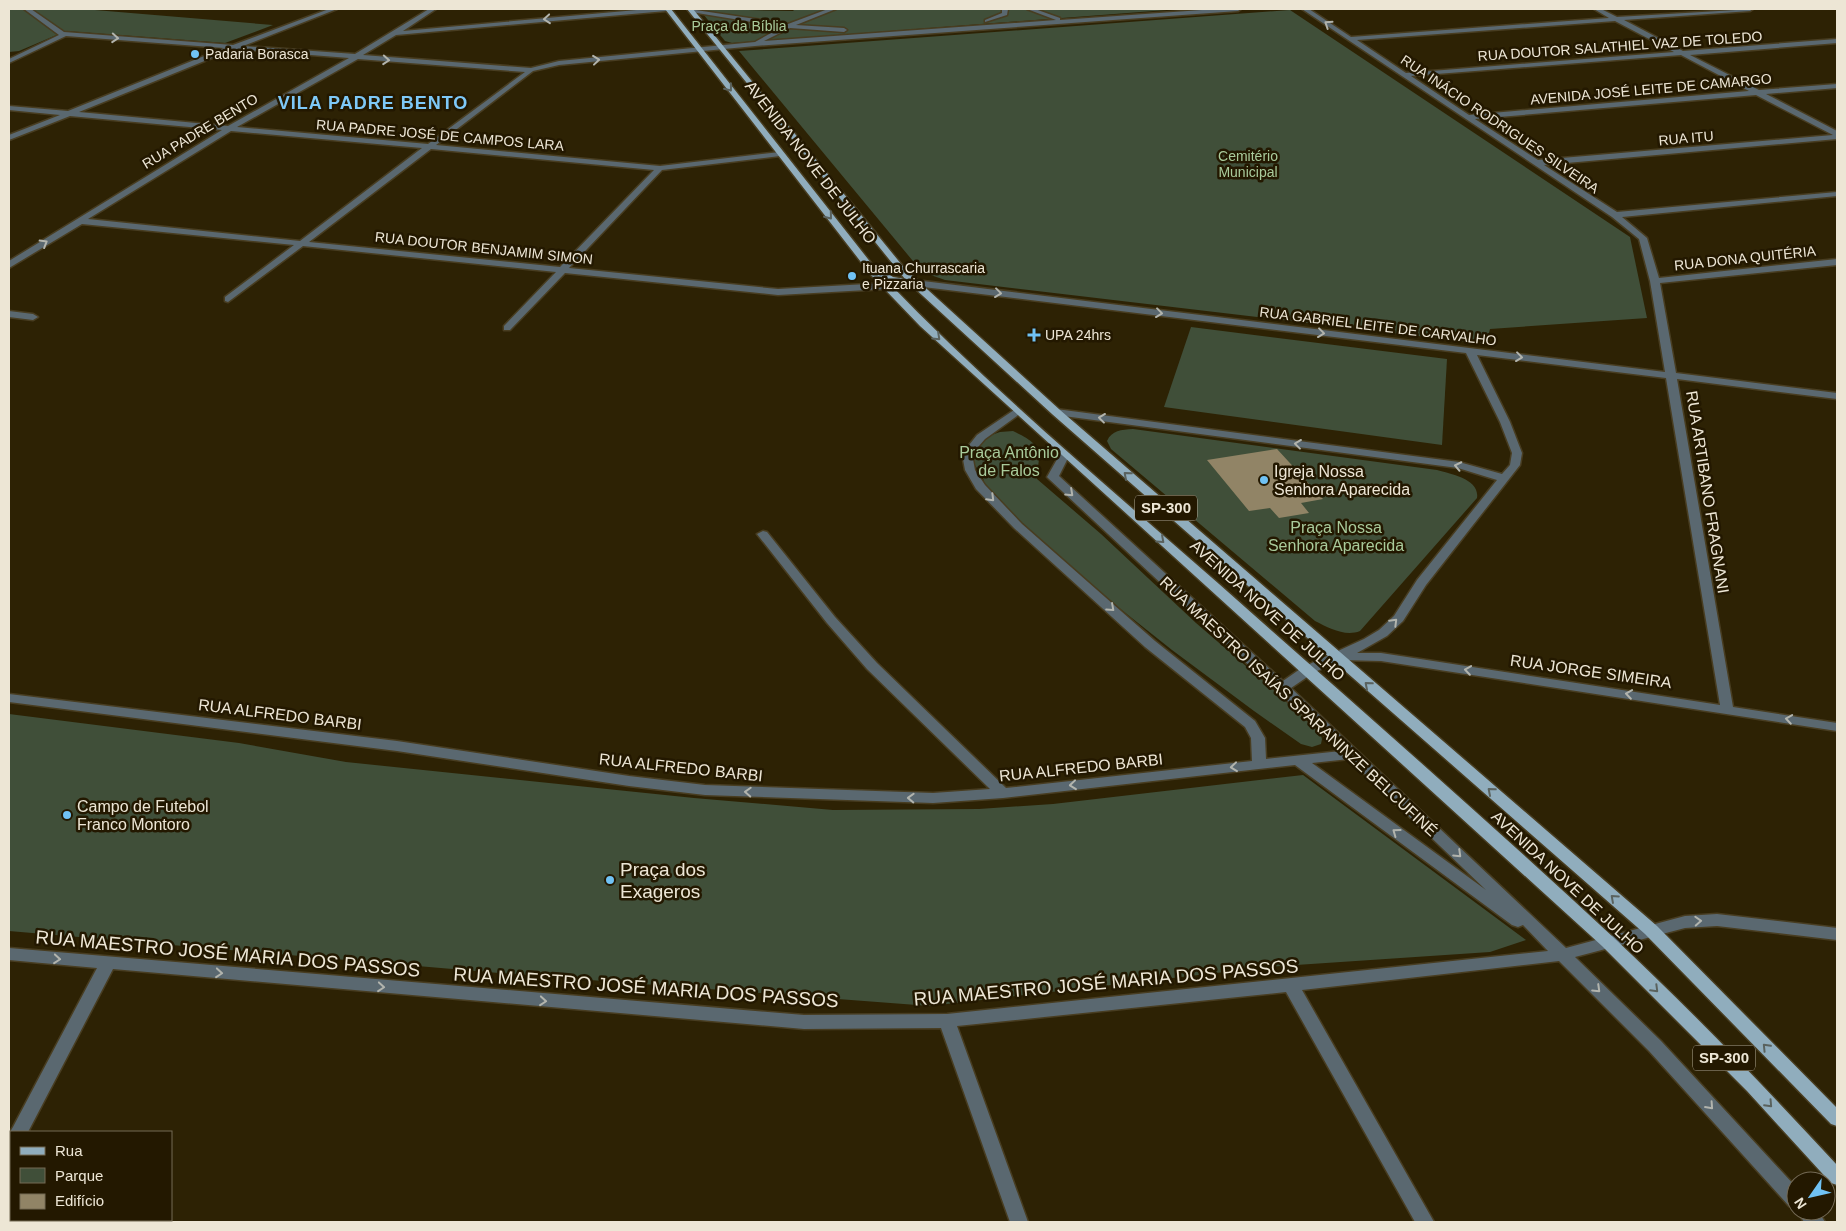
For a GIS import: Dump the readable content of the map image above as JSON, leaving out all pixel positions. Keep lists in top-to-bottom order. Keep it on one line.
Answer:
{"streets":{"main road":["AVENIDA NOVE DE JULHO","SP-300"],"street":["RUA DOUTOR SALATHIEL VAZ DE TOLEDO","AVENIDA JOSÉ LEITE DE CAMARGO","RUA INÁCIO RODRIGUES SILVEIRA","RUA PADRE BENTO","RUA PADRE JOSÉ DE CAMPOS LARA","RUA ITU","RUA DOUTOR BENJAMIM SIMON","RUA DONA QUITÉRIA","RUA GABRIEL LEITE DE CARVALHO","RUA ARTIBANO FRAGNANI","RUA JORGE SIMEIRA","RUA MAESTRO ISAÍAS SPARANINZE BELCUFINÉ","RUA ALFREDO BARBI","RUA MAESTRO JOSÉ MARIA DOS PASSOS"]},"crossings":[["RUA DOUTOR SALATHIEL VAZ DE TOLEDO","RUA INÁCIO RODRIGUES SILVEIRA"],["AVENIDA JOSÉ LEITE DE CAMARGO","RUA INÁCIO RODRIGUES SILVEIRA"],["RUA INÁCIO RODRIGUES SILVEIRA","RUA ITU"],["RUA INÁCIO RODRIGUES SILVEIRA","RUA DONA QUITÉRIA"],["RUA INÁCIO RODRIGUES SILVEIRA","RUA ARTIBANO FRAGNANI"],["RUA PADRE BENTO","RUA PADRE JOSÉ DE CAMPOS LARA"],["RUA PADRE BENTO","RUA DOUTOR BENJAMIM SIMON"],["RUA PADRE JOSÉ DE CAMPOS LARA","AVENIDA NOVE DE JULHO"],["AVENIDA NOVE DE JULHO","RUA DOUTOR BENJAMIM SIMON"],["AVENIDA NOVE DE JULHO","RUA GABRIEL LEITE DE CARVALHO"],["AVENIDA NOVE DE JULHO","SP-300"],["AVENIDA NOVE DE JULHO","RUA JORGE SIMEIRA"],["AVENIDA NOVE DE JULHO","RUA MAESTRO ISAÍAS SPARANINZE BELCUFINÉ"],["AVENIDA NOVE DE JULHO","RUA MAESTRO JOSÉ MARIA DOS PASSOS"],["RUA DONA QUITÉRIA","RUA ARTIBANO FRAGNANI"],["RUA GABRIEL LEITE DE CARVALHO","RUA ARTIBANO FRAGNANI"],["RUA ARTIBANO FRAGNANI","RUA JORGE SIMEIRA"],["RUA MAESTRO ISAÍAS SPARANINZE BELCUFINÉ","RUA ALFREDO BARBI"],["RUA MAESTRO ISAÍAS SPARANINZE BELCUFINÉ","RUA MAESTRO JOSÉ MARIA DOS PASSOS"]],"one_way":["RUA GABRIEL LEITE DE CARVALHO","RUA JORGE SIMEIRA","RUA ALFREDO BARBI","RUA MAESTRO JOSÉ MARIA DOS PASSOS"],"districts":["VILA PADRE BENTO"],"parks":["Praça da Bíblia","Cemitério Municipal","Praça Antônio de Falos","Praça Nossa Senhora Aparecida"],"places":{"other":["Padaria Borasca","Ituana Churrascaria e Pizzaria","Igreja Nossa Senhora Aparecida","Campo de Futebol Franco Montoro","Praça dos Exageros"],"health":["UPA 24hrs"]},"legend":["Rua","Parque","Edifício"],"north":"bottom left"}
